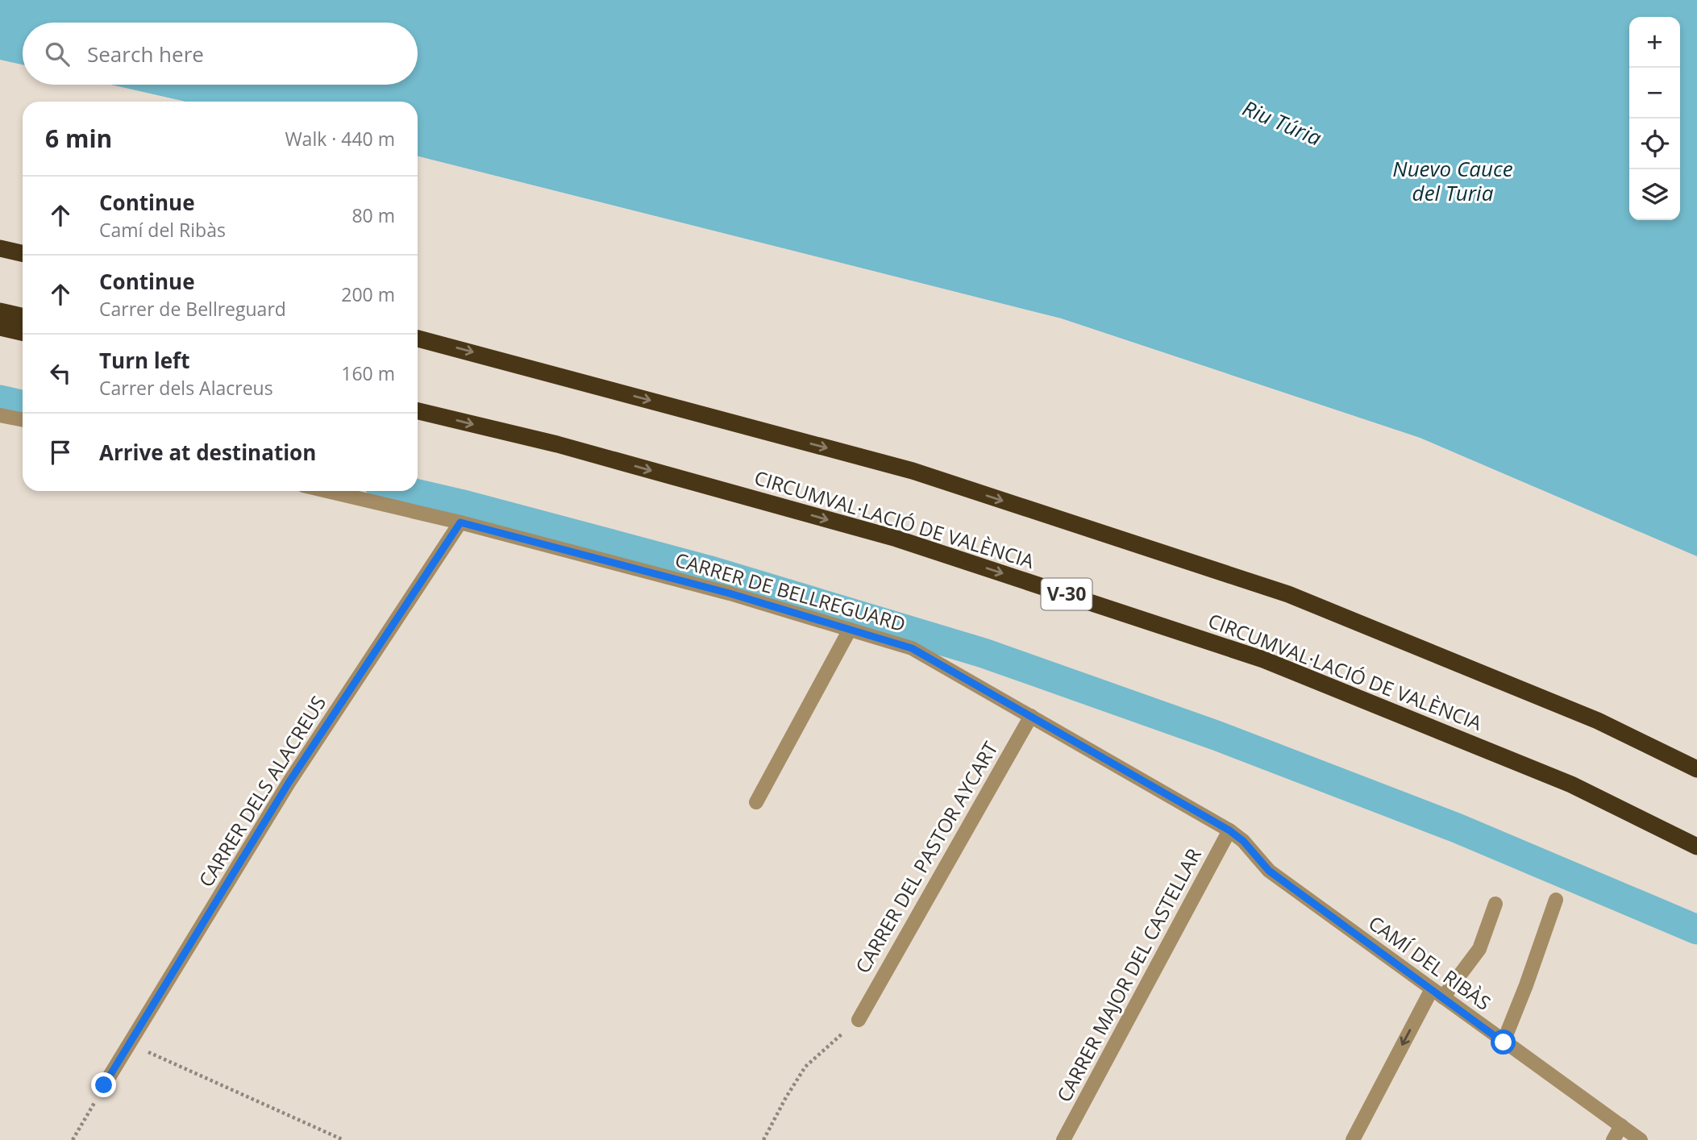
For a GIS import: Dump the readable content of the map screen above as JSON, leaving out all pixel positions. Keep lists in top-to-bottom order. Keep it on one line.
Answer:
{"streets":{"highway":["CIRCUMVAL·LACIÓ DE VALÈNCIA","V-30"],"street":["CARRER DE BELLREGUARD","CARRER DELS ALACREUS","CARRER DEL PASTOR AYCART","CAMÍ DEL RIBÀS","CARRER MAJOR DEL CASTELLAR"]},"crossings":[["CARRER DE BELLREGUARD","CARRER DELS ALACREUS"],["CARRER DE BELLREGUARD","CARRER DEL PASTOR AYCART"],["CARRER DE BELLREGUARD","CAMÍ DEL RIBÀS"],["CARRER DE BELLREGUARD","CARRER MAJOR DEL CASTELLAR"],["CAMÍ DEL RIBÀS","CARRER MAJOR DEL CASTELLAR"]],"water":["Riu Túria","Nuevo Cauce del Turia"],"page":{"map_buttons":["+","−"],"search":"Search here","heading":["6 min","Walk · 440 m"],"list":[["Continue","Camí del Ribàs","80 m"],["Continue","Carrer de Bellreguard","200 m"],["Turn left","Carrer dels Alacreus","160 m"],"Arrive at destination"]}}
